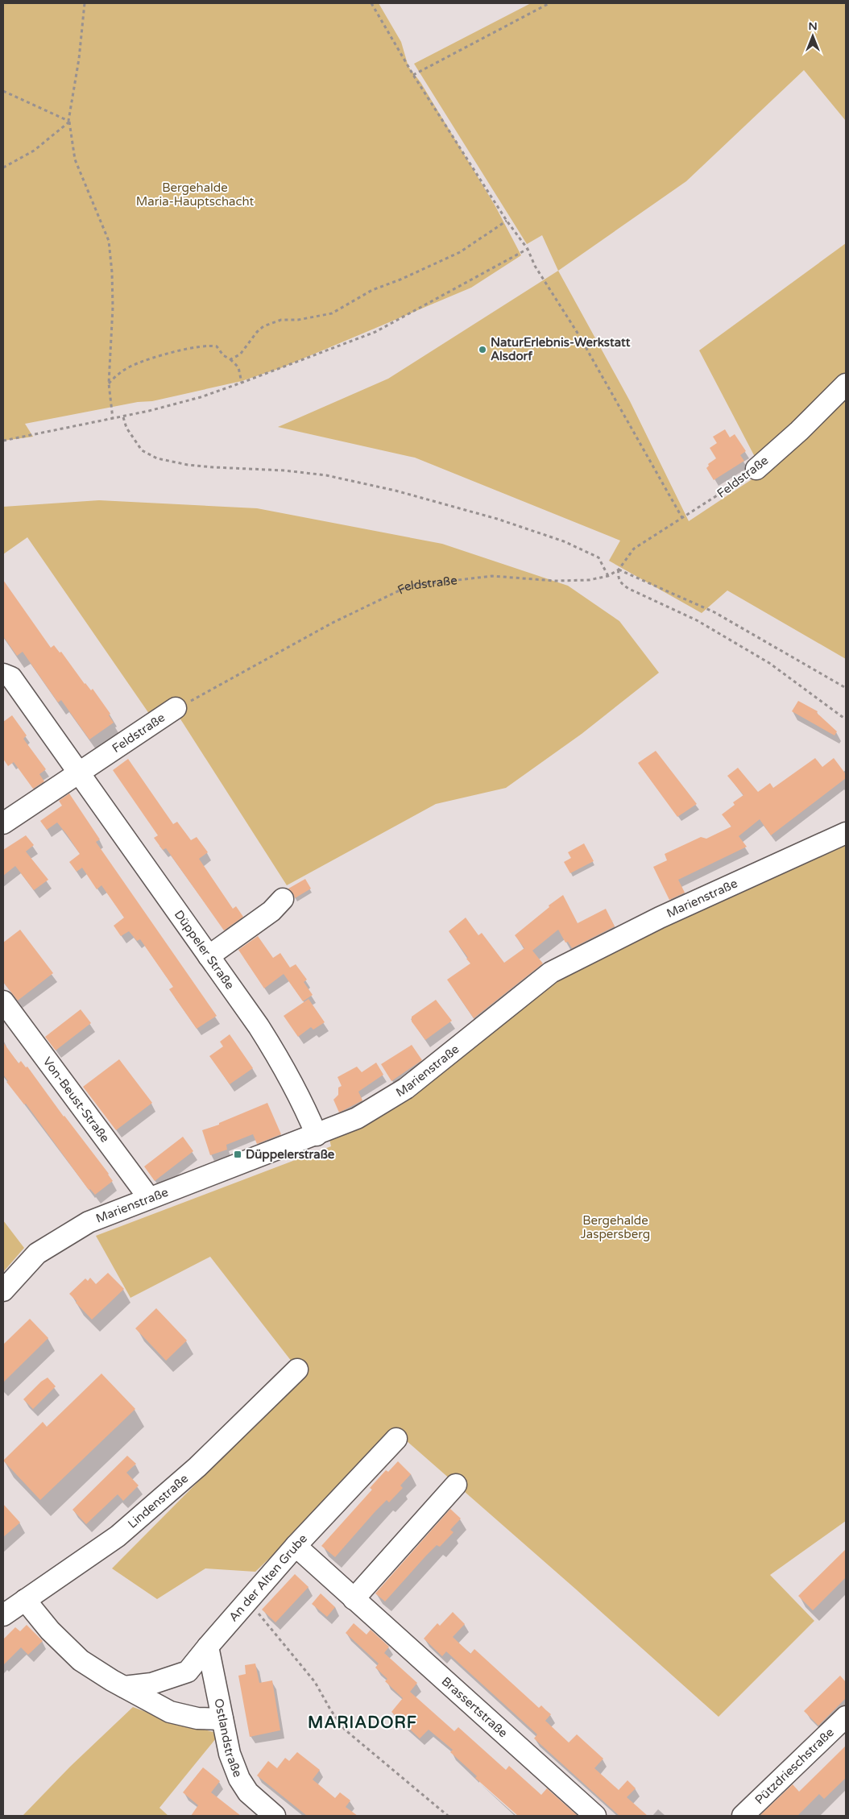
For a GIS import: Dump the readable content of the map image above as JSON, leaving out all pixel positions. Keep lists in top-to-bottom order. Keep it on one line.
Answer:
{"streets":{"street":["Feldstraße","Marienstraße","Düppeler Straße","Von-Beust-Straße","Lindenstraße","An der Alten Grube","Brassertstraße","Ostlandstraße","Pützdrieschstraße"]},"crossings":[["Feldstraße","Düppeler Straße"],["Marienstraße","Düppeler Straße"],["Marienstraße","Von-Beust-Straße"],["An der Alten Grube","Brassertstraße"],["An der Alten Grube","Ostlandstraße"]],"districts":["MARIADORF"],"parks":["Bergehalde Maria-Hauptschacht","Bergehalde Jaspersberg"],"places":{"other":["NaturErlebnis-Werkstatt Alsdorf"],"transit":["Düppelerstraße"]},"north":"top"}
